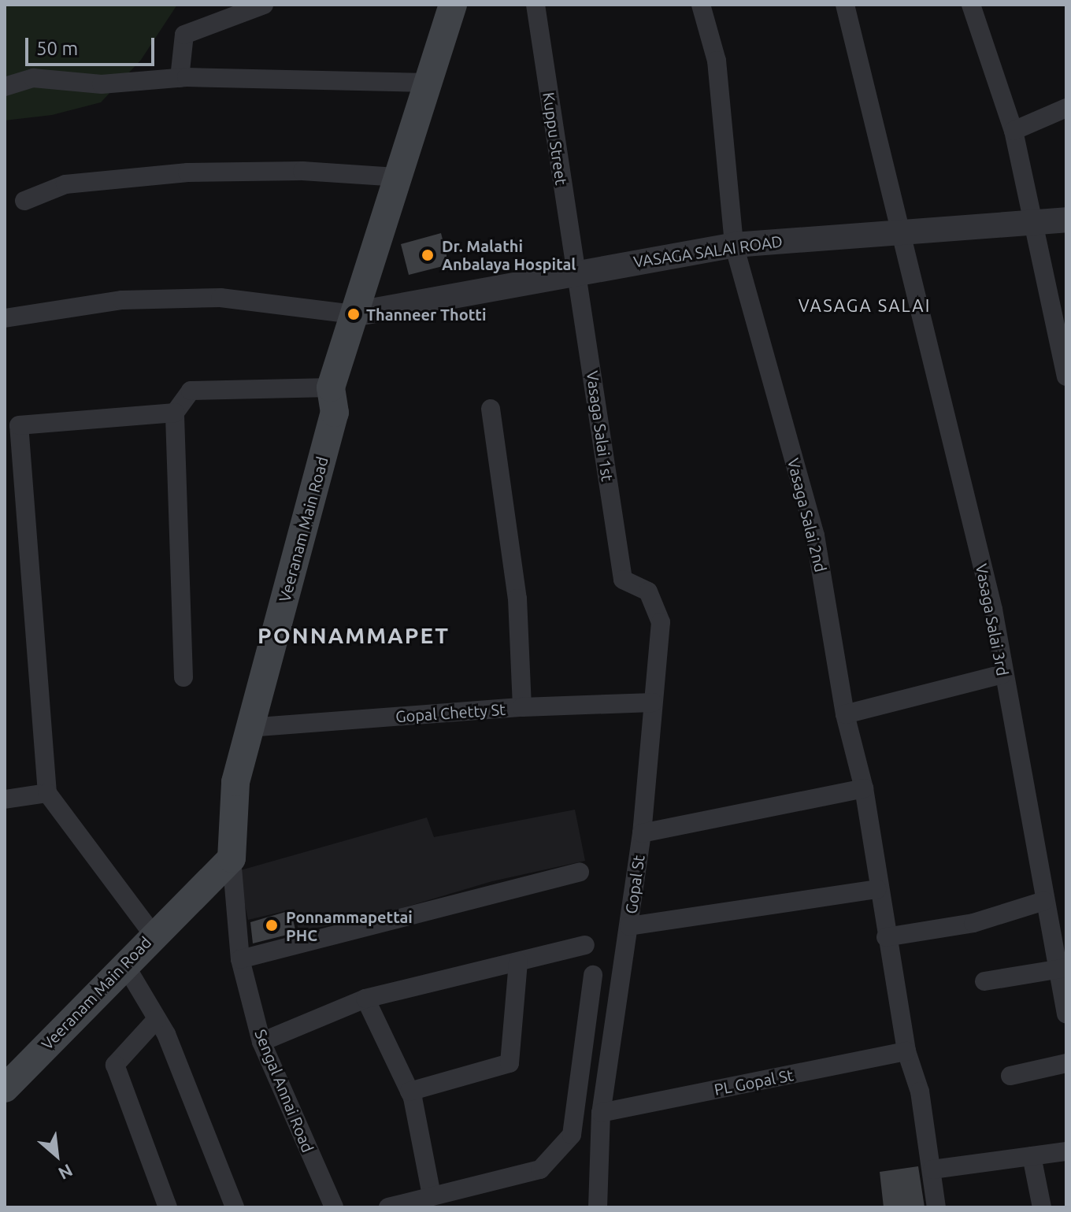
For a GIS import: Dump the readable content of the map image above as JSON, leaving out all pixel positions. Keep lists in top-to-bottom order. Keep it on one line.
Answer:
{"streets":{"main road":["Veeranam Main Road"],"street":["Kuppu Street","VASAGA SALAI ROAD","Vasaga Salai 1st","Vasaga Salai 2nd","Vasaga Salai 3rd","Gopal Chetty St","Gopal St","PL Gopal St","Sengal Annai Road"]},"crossings":[["Kuppu Street","VASAGA SALAI ROAD"],["Kuppu Street","Vasaga Salai 1st"],["VASAGA SALAI ROAD","Vasaga Salai 1st"],["VASAGA SALAI ROAD","Vasaga Salai 2nd"],["VASAGA SALAI ROAD","Veeranam Main Road"],["VASAGA SALAI ROAD","Vasaga Salai 3rd"],["Vasaga Salai 1st","Gopal St"],["Vasaga Salai 2nd","PL Gopal St"],["Veeranam Main Road","Gopal Chetty St"],["Veeranam Main Road","Sengal Annai Road"],["Gopal Chetty St","Gopal St"],["Gopal St","PL Gopal St"]],"districts":["VASAGA SALAI","PONNAMMAPET"],"places":["Dr. Malathi Anbalaya Hospital","Thanneer Thotti","Ponnammapettai PHC"],"scale_bar":"50 m","north":"bottom right"}
